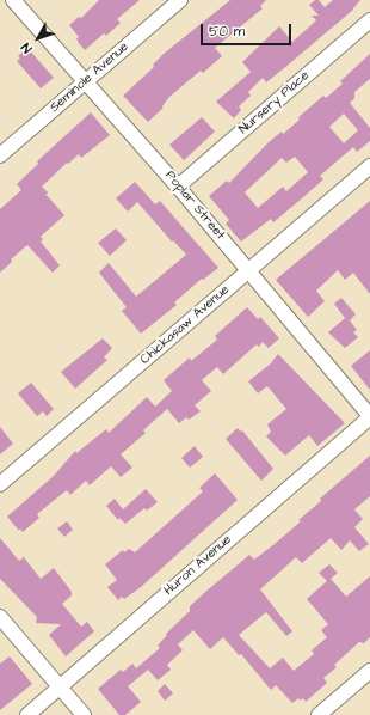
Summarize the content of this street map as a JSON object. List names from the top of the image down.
{
  "streets": {
    "street": [
      "Seminole Avenue",
      "Nursery Place",
      "Poplar Street",
      "Chickasaw Avenue",
      "Huron Avenue"
    ]
  },
  "crossings": [
    ["Seminole Avenue", "Poplar Street"],
    ["Nursery Place", "Poplar Street"],
    ["Poplar Street", "Chickasaw Avenue"],
    ["Poplar Street", "Huron Avenue"]
  ],
  "scale_bar": "50 m",
  "north": "bottom left"
}
